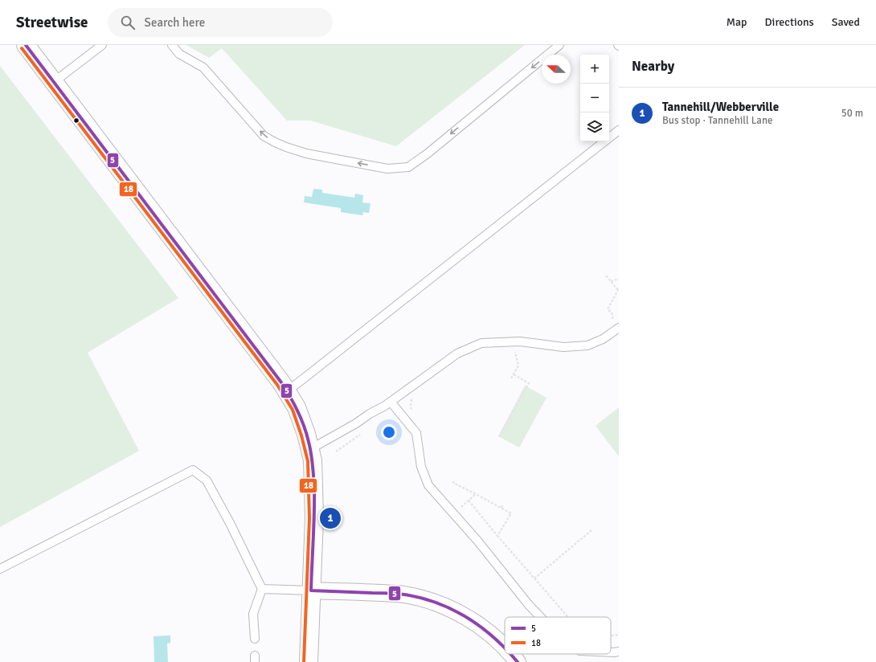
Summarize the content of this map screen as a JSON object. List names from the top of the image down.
{
  "lines": ["transit line 5", "transit line 18"],
  "legend": ["5", "18"],
  "north": "left",
  "page": {
    "header": "Streetwise",
    "search": "Search here",
    "nav": ["Map", "Directions", "Saved"],
    "heading": "Nearby",
    "map_buttons": ["+", "−"],
    "list": [
      {
        "mark": "1",
        "name": "Tannehill/Webberville",
        "note": "Bus stop · Tannehill Lane",
        "value": "50 m"
      }
    ],
    "pins": "1"
  }
}
